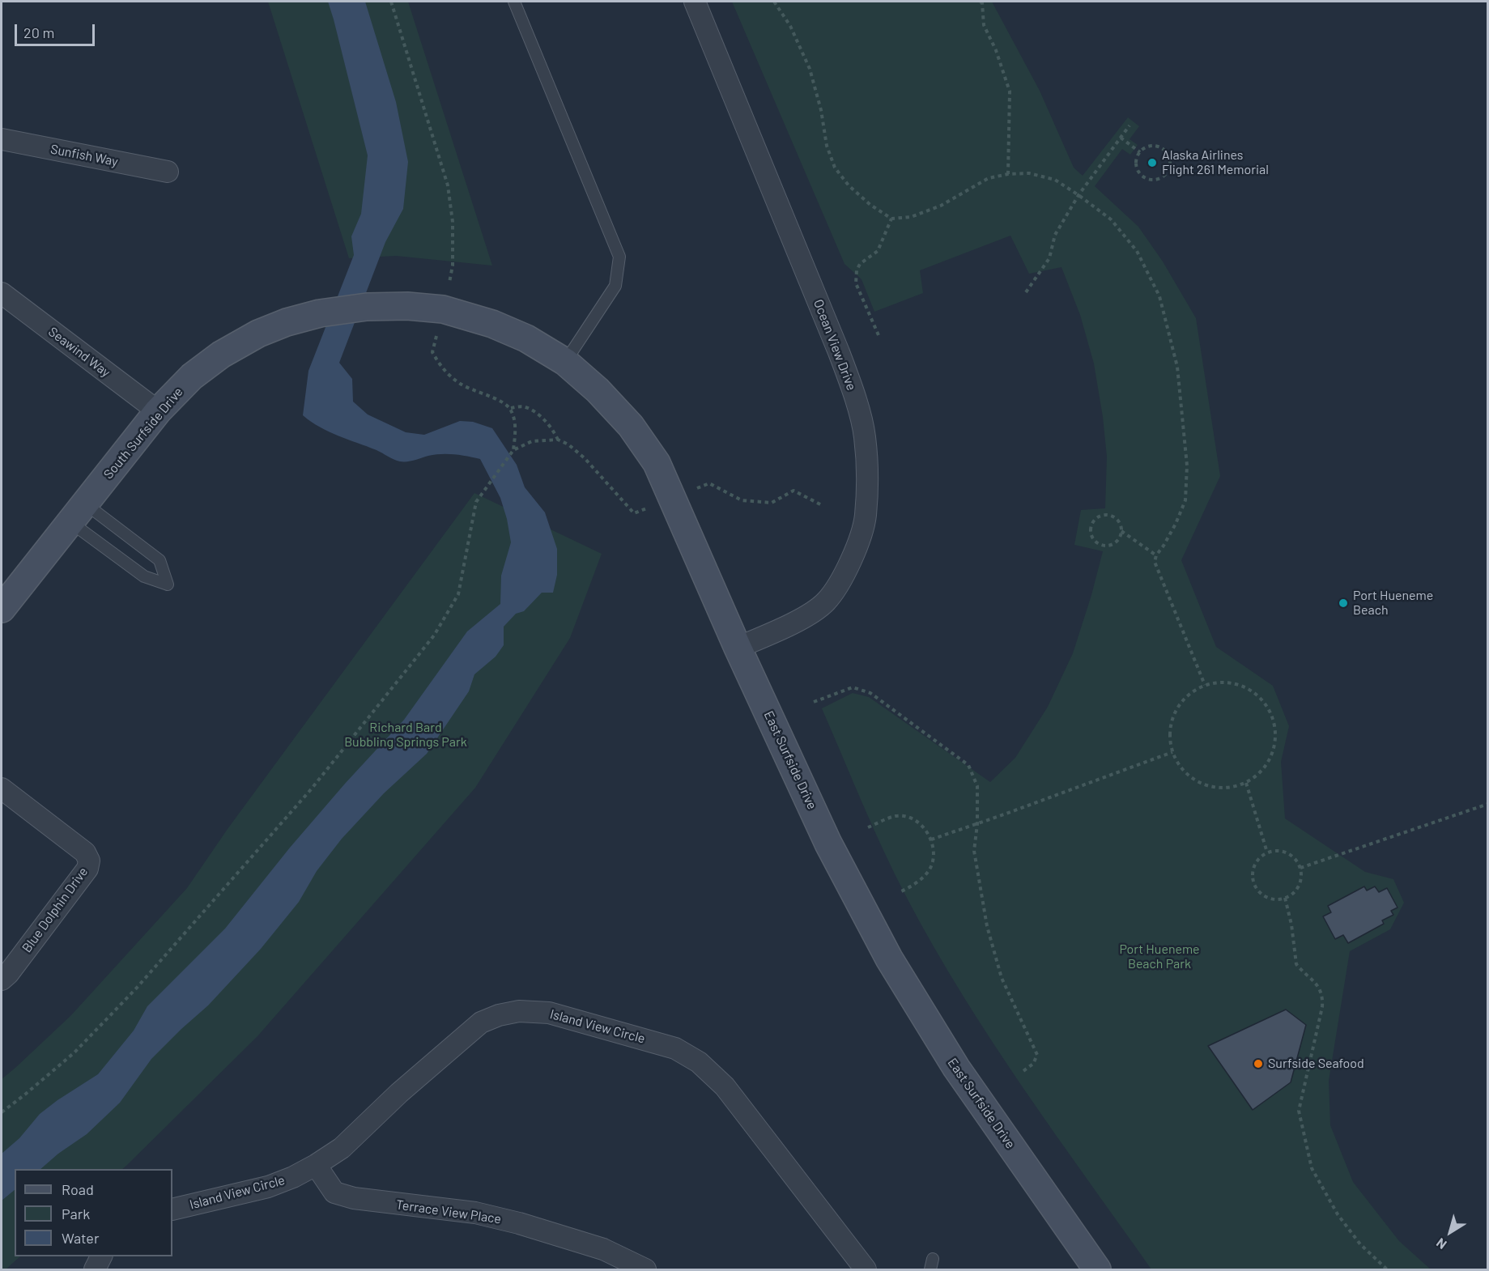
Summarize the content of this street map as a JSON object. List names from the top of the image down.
{
  "streets": {
    "street": [
      "Sunfish Way",
      "Ocean View Drive",
      "Seawind Way",
      "South Surfside Drive",
      "East Surfside Drive",
      "Blue Dolphin Drive",
      "Island View Circle",
      "Terrace View Place"
    ]
  },
  "crossings": [
    ["Ocean View Drive", "East Surfside Drive"],
    ["Seawind Way", "South Surfside Drive"],
    ["South Surfside Drive", "East Surfside Drive"],
    ["Island View Circle", "Terrace View Place"]
  ],
  "parks": ["Richard Bard Bubbling Springs Park", "Port Hueneme Beach Park"],
  "places": ["Alaska Airlines Flight 261 Memorial", "Port Hueneme Beach", "Surfside Seafood"],
  "legend": ["Road", "Park", "Water"],
  "scale_bar": "20 m",
  "north": "bottom left"
}
